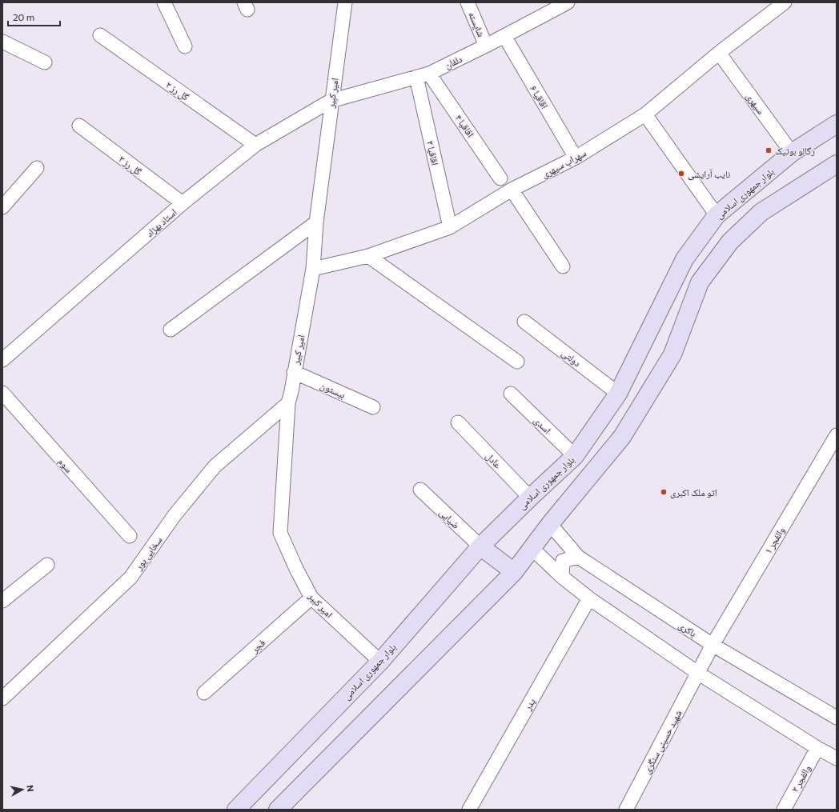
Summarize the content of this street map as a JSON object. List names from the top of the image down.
{
  "streets": {
    "main road": ["بلوار جمهوری اسلامی"],
    "street": [
      "شایسته",
      "دلفان",
      "گل رز ۲",
      "امیر کبیر",
      "اقاقیا ۶",
      "سپهری",
      "اقاقیا ۴",
      "اقاقیا ۲",
      "سهراب سپهری",
      "گل رز ۳",
      "استاد بهزاد",
      "دولتی",
      "بیستون",
      "اسدی",
      "عادل",
      "سوم",
      "ضیایی",
      "والفجر ۱",
      "سخایی پور",
      "باکری",
      "فجر",
      "پدر",
      "شهید حسینی سنگری",
      "والفجر ۲"
    ]
  },
  "crossings": [
    ["شایسته", "دلفان"],
    ["دلفان", "امیر کبیر"],
    ["دلفان", "اقاقیا ۶"],
    ["دلفان", "اقاقیا ۴"],
    ["دلفان", "اقاقیا ۲"],
    ["دلفان", "استاد بهزاد"],
    ["گل رز ۲", "استاد بهزاد"],
    ["امیر کبیر", "سهراب سپهری"],
    ["امیر کبیر", "بلوار جمهوری اسلامی"],
    ["امیر کبیر", "استاد بهزاد"],
    ["امیر کبیر", "بیستون"],
    ["امیر کبیر", "سخایی پور"],
    ["امیر کبیر", "فجر"],
    ["اقاقیا ۶", "سهراب سپهری"],
    ["سپهری", "سهراب سپهری"],
    ["سپهری", "بلوار جمهوری اسلامی"],
    ["اقاقیا ۴", "اقاقیا ۲"],
    ["اقاقیا ۲", "سهراب سپهری"],
    ["گل رز ۳", "استاد بهزاد"],
    ["بلوار جمهوری اسلامی", "دولتی"],
    ["بلوار جمهوری اسلامی", "اسدی"],
    ["بلوار جمهوری اسلامی", "عادل"],
    ["بلوار جمهوری اسلامی", "ضیایی"],
    ["والفجر ۱", "باکری"],
    ["والفجر ۱", "شهید حسینی سنگری"]
  ],
  "places": ["رگالو بوتیک", "نایب آرایشی", "اتو ملک اکبری"],
  "scale_bar": "20 m",
  "north": "right"
}
